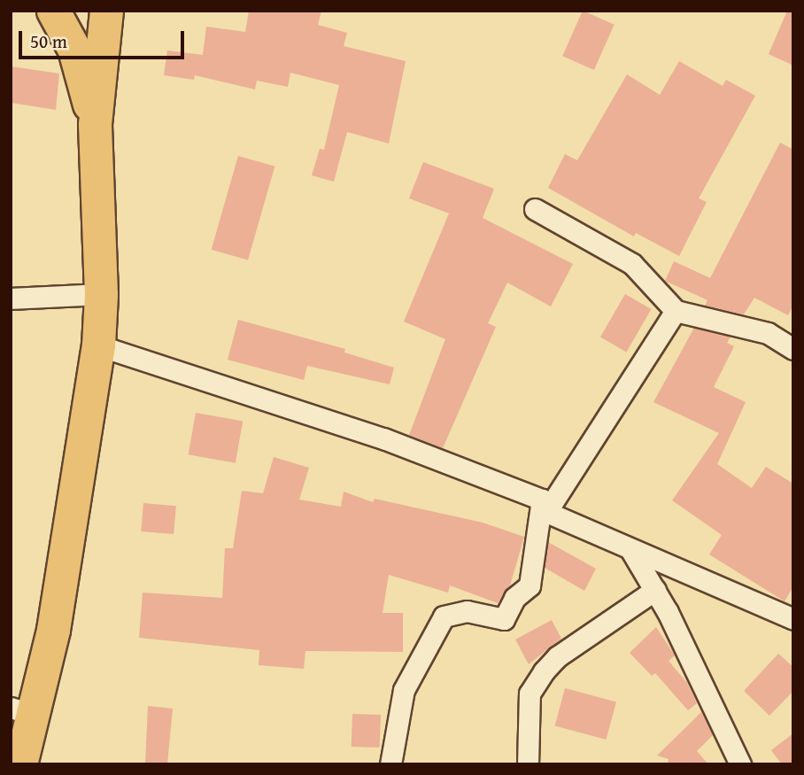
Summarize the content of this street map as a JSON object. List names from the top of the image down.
{
  "scale_bar": "50 m"
}
